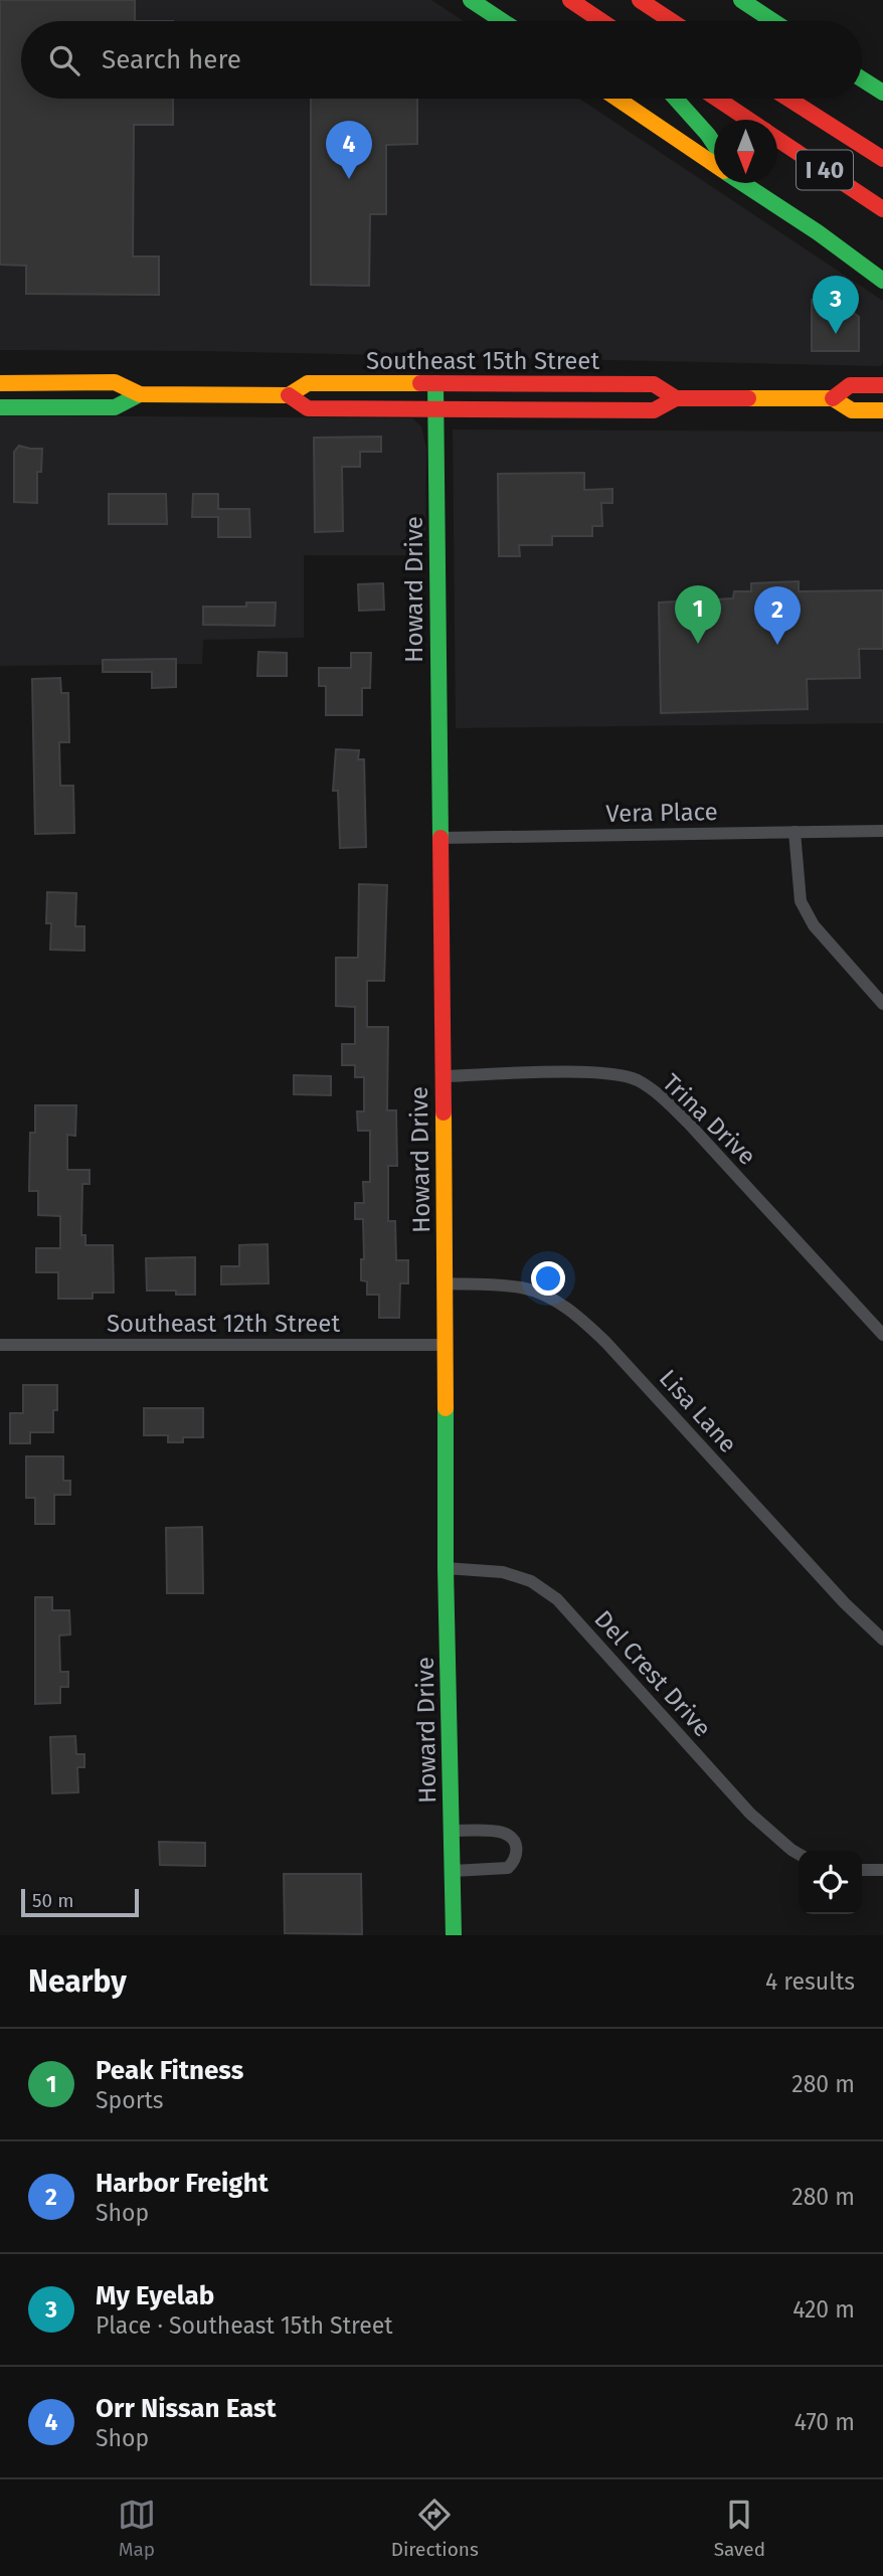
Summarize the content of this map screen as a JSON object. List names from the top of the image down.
{
  "streets": {
    "main road": ["I 40", "Southeast 15th Street", "Howard Drive"],
    "street": [
      "Vera Place",
      "Trina Drive",
      "Southeast 12th Street",
      "Lisa Lane",
      "Del Crest Drive"
    ]
  },
  "crossings": [
    ["Southeast 15th Street", "Howard Drive"],
    ["Howard Drive", "Vera Place"],
    ["Howard Drive", "Trina Drive"],
    ["Howard Drive", "Southeast 12th Street"],
    ["Howard Drive", "Lisa Lane"],
    ["Howard Drive", "Del Crest Drive"]
  ],
  "scale_bar": "50 m",
  "north": "bottom",
  "page": {
    "search": "Search here",
    "pins": [
      "4",
      "3",
      "1",
      "2"
    ],
    "scale": "50 m",
    "heading": ["Nearby", "4 results"],
    "list": [
      {
        "mark": "1",
        "name": "Peak Fitness",
        "note": "Sports",
        "value": "280 m"
      },
      {
        "mark": "2",
        "name": "Harbor Freight",
        "note": "Shop",
        "value": "280 m"
      },
      {
        "mark": "3",
        "name": "My Eyelab",
        "note": "Place · Southeast 15th Street",
        "value": "420 m"
      },
      {
        "mark": "4",
        "name": "Orr Nissan East",
        "note": "Shop",
        "value": "470 m"
      }
    ],
    "nav": ["Map", "Directions", "Saved"]
  }
}
